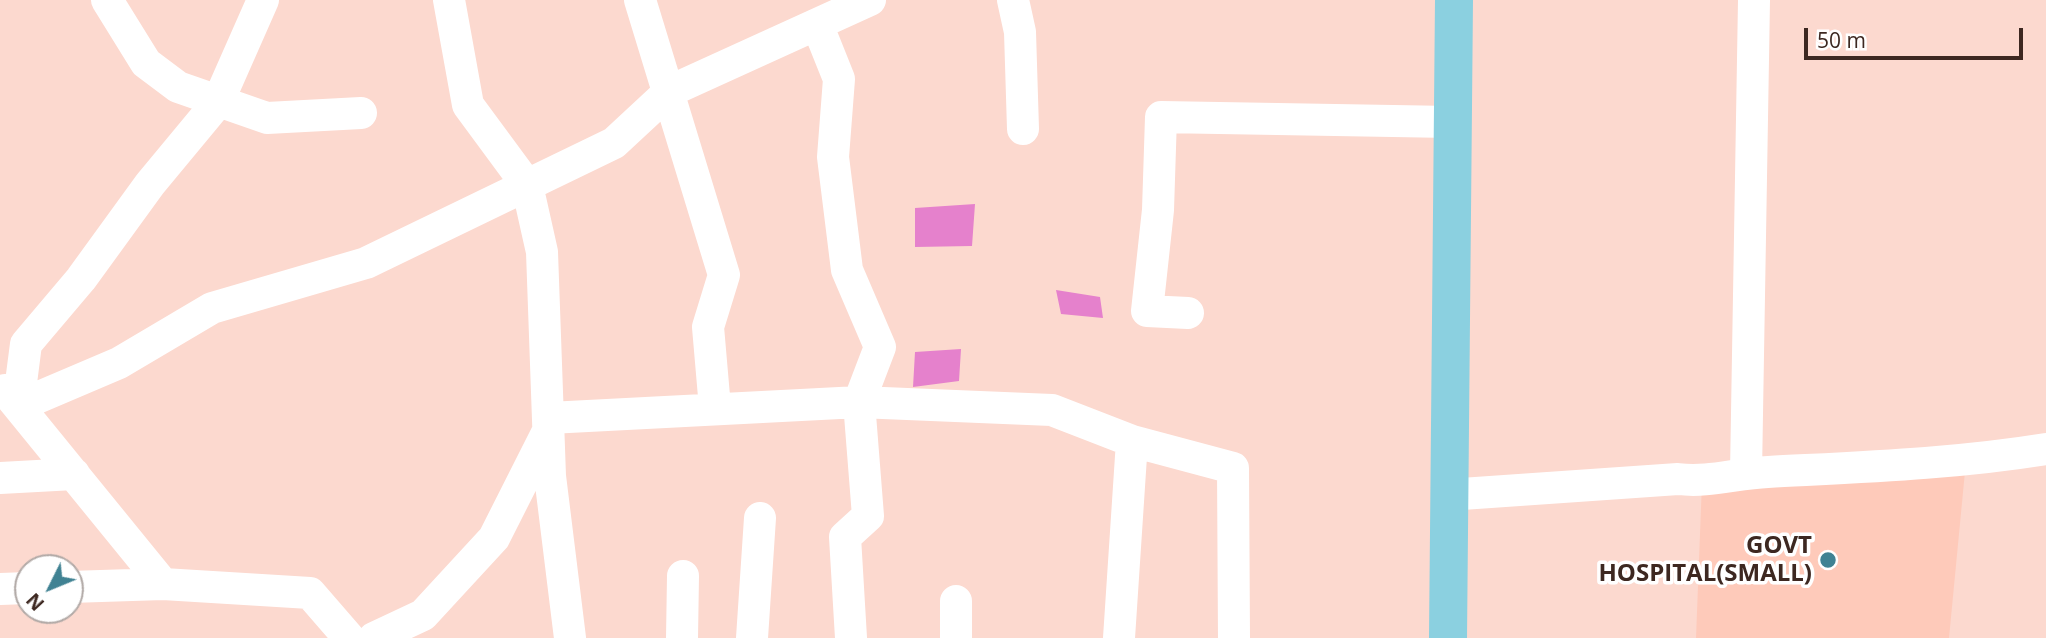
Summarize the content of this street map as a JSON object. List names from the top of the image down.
{
  "places": ["GOVT HOSPITAL(SMALL)"],
  "scale_bar": "50 m",
  "north": "bottom left"
}
